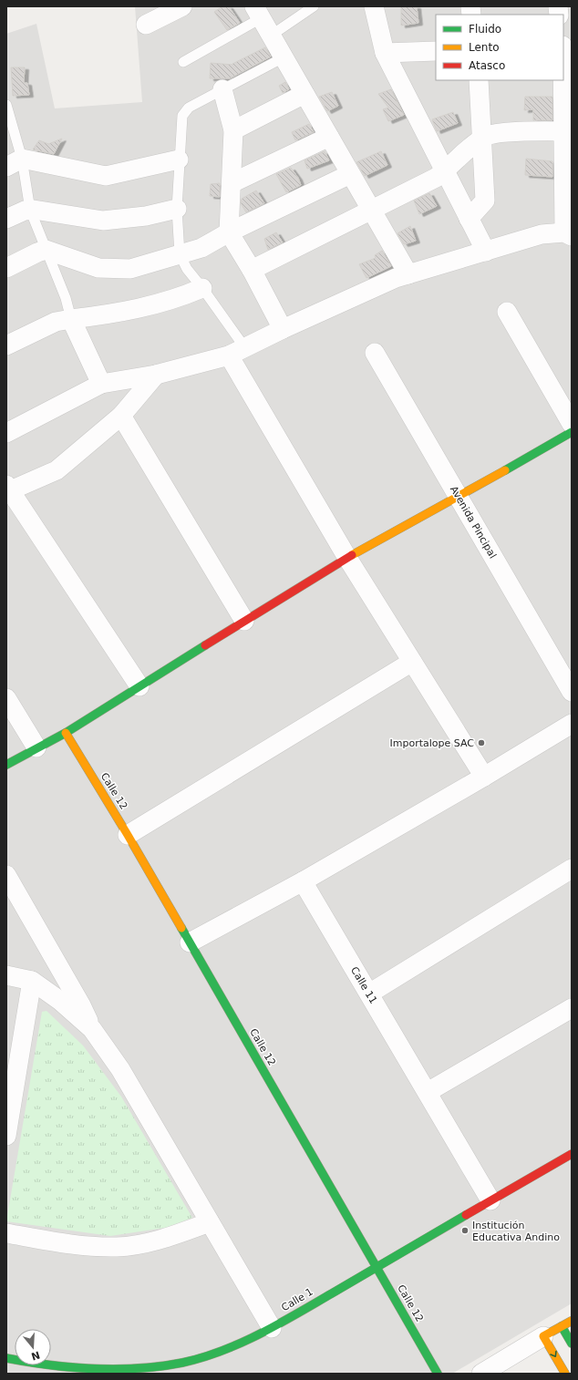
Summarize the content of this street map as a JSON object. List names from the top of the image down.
{
  "streets": {
    "street": [
      "Avenida Pincipal",
      "Calle 12",
      "Calle 11",
      "Calle 1"
    ]
  },
  "crossings": [
    ["Calle 12", "Calle 1"],
    ["Calle 11", "Calle 1"]
  ],
  "places": ["Importalope SAC", "Institución Educativa Andino"],
  "legend": ["Fluido", "Lento", "Atasco"],
  "north": "bottom"
}
